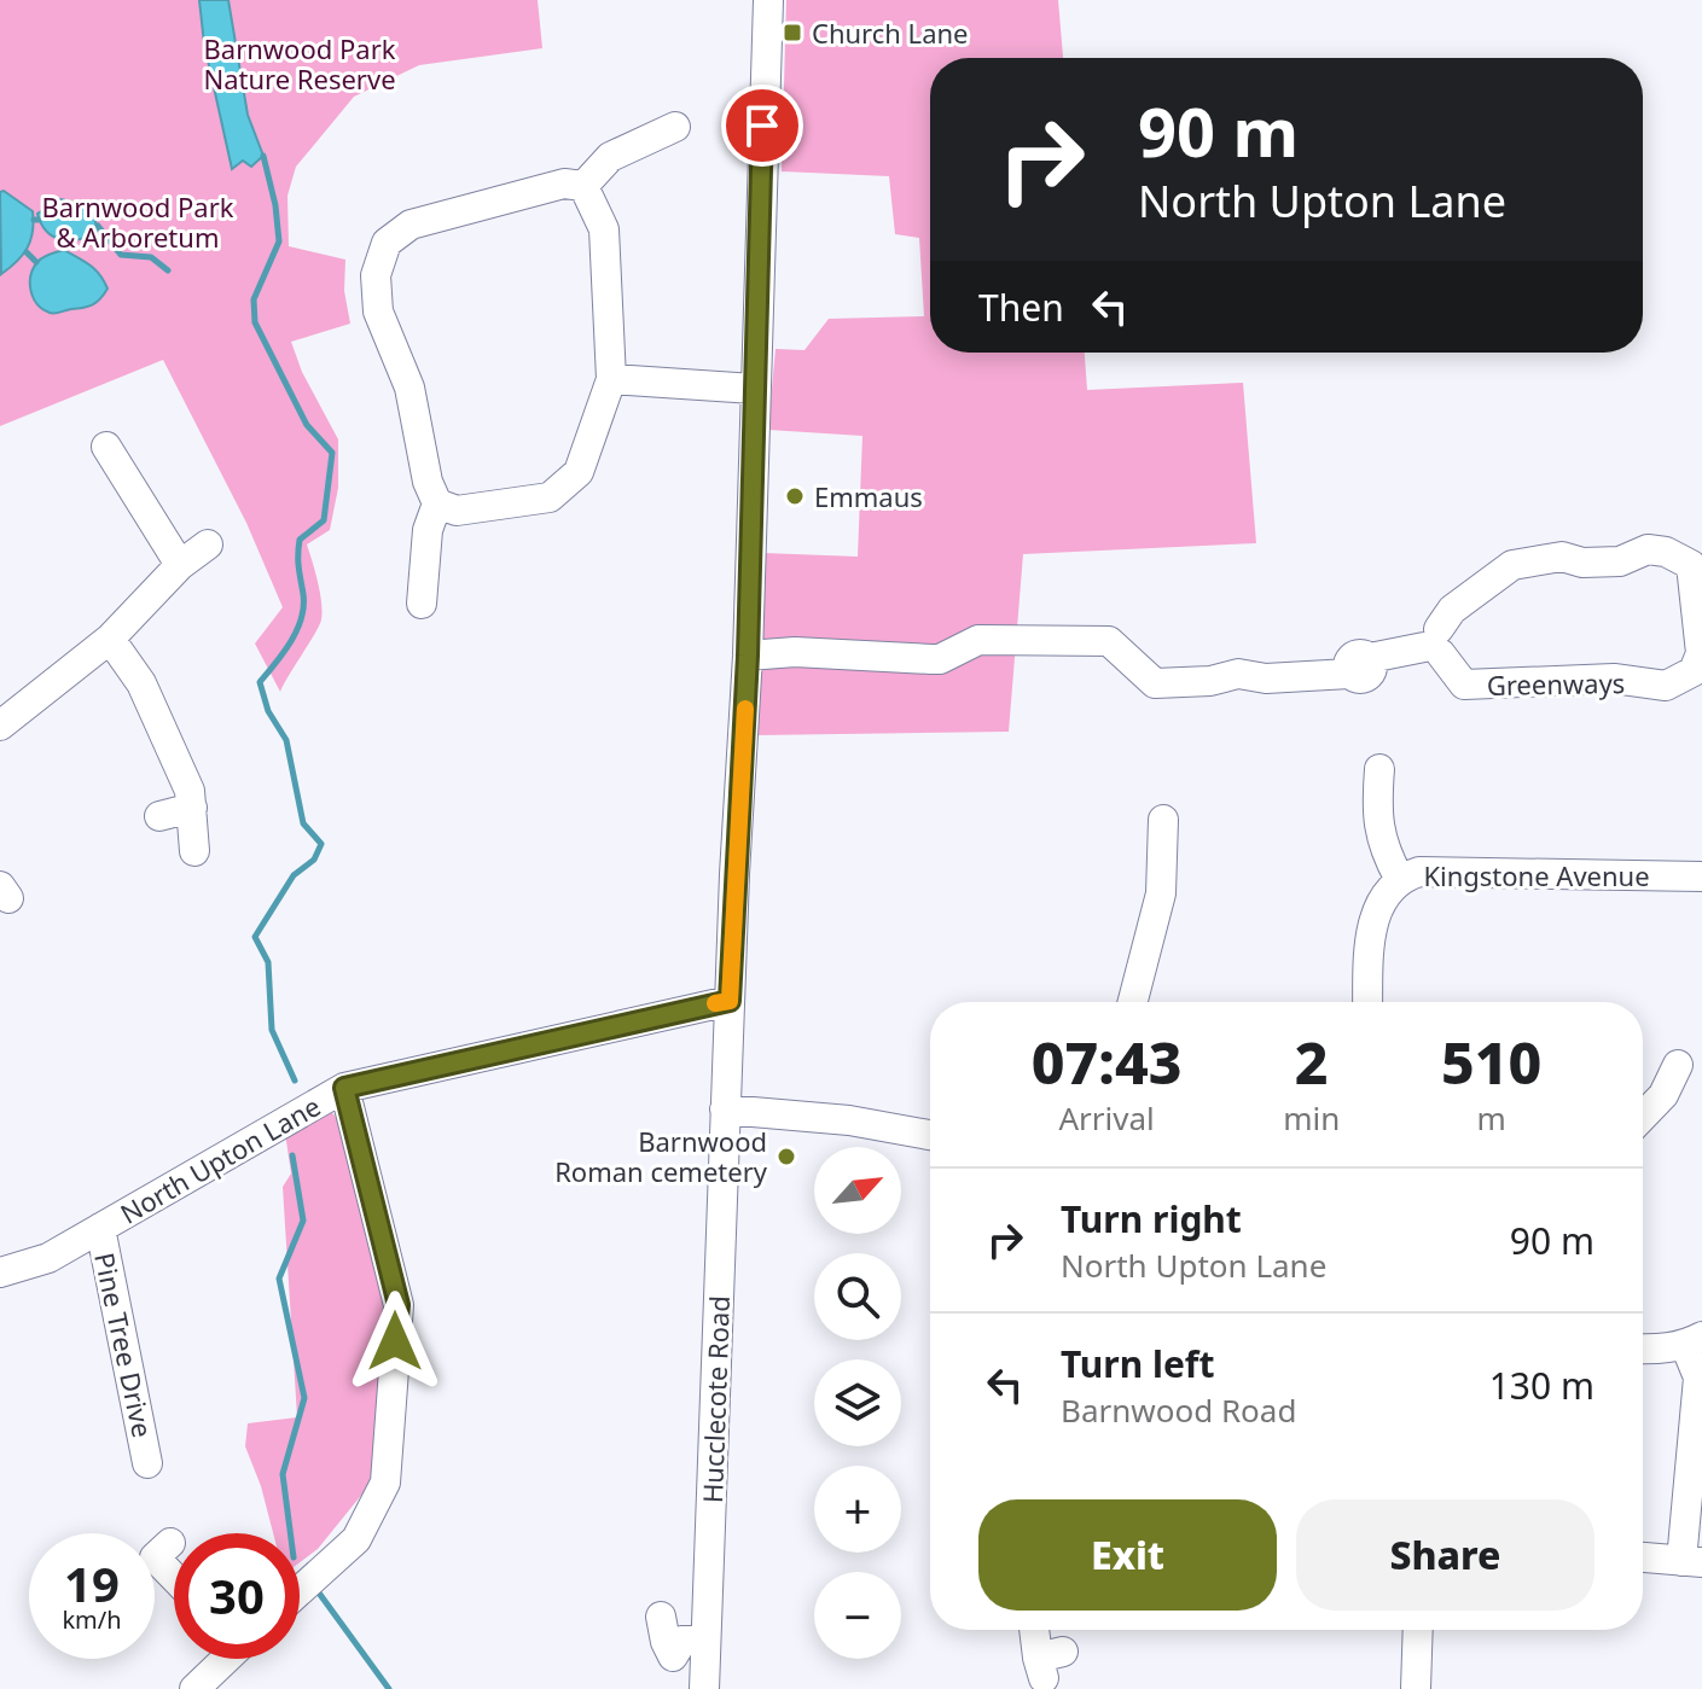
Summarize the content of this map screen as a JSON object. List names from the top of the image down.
{
  "streets": {
    "street": [
      "Greenways",
      "Kingstone Avenue",
      "North Upton Lane",
      "Pine Tree Drive",
      "Hucclecote Road"
    ]
  },
  "crossings": [
    ["North Upton Lane", "Pine Tree Drive"],
    ["North Upton Lane", "Hucclecote Road"]
  ],
  "parks": ["Barnwood Park Nature Reserve", "Barnwood Park & Arboretum"],
  "places": {
    "transit": ["Church Lane"],
    "other": ["Emmaus", "Barnwood Roman cemetery"]
  },
  "north": "top right",
  "page": {
    "turn": ["90 m", "North Upton Lane"],
    "then": "Then",
    "eta": [
      "07:43",
      "Arrival",
      "2",
      "min",
      "510",
      "m"
    ],
    "map_buttons": ["+", "−"],
    "list": [
      {
        "name": "Turn right",
        "note": "North Upton Lane",
        "value": "90 m"
      },
      {
        "name": "Turn left",
        "note": "Barnwood Road",
        "value": "130 m"
      }
    ],
    "buttons": ["Exit", "Share"],
    "speed": "19 km/h",
    "limit": "30"
  }
}
